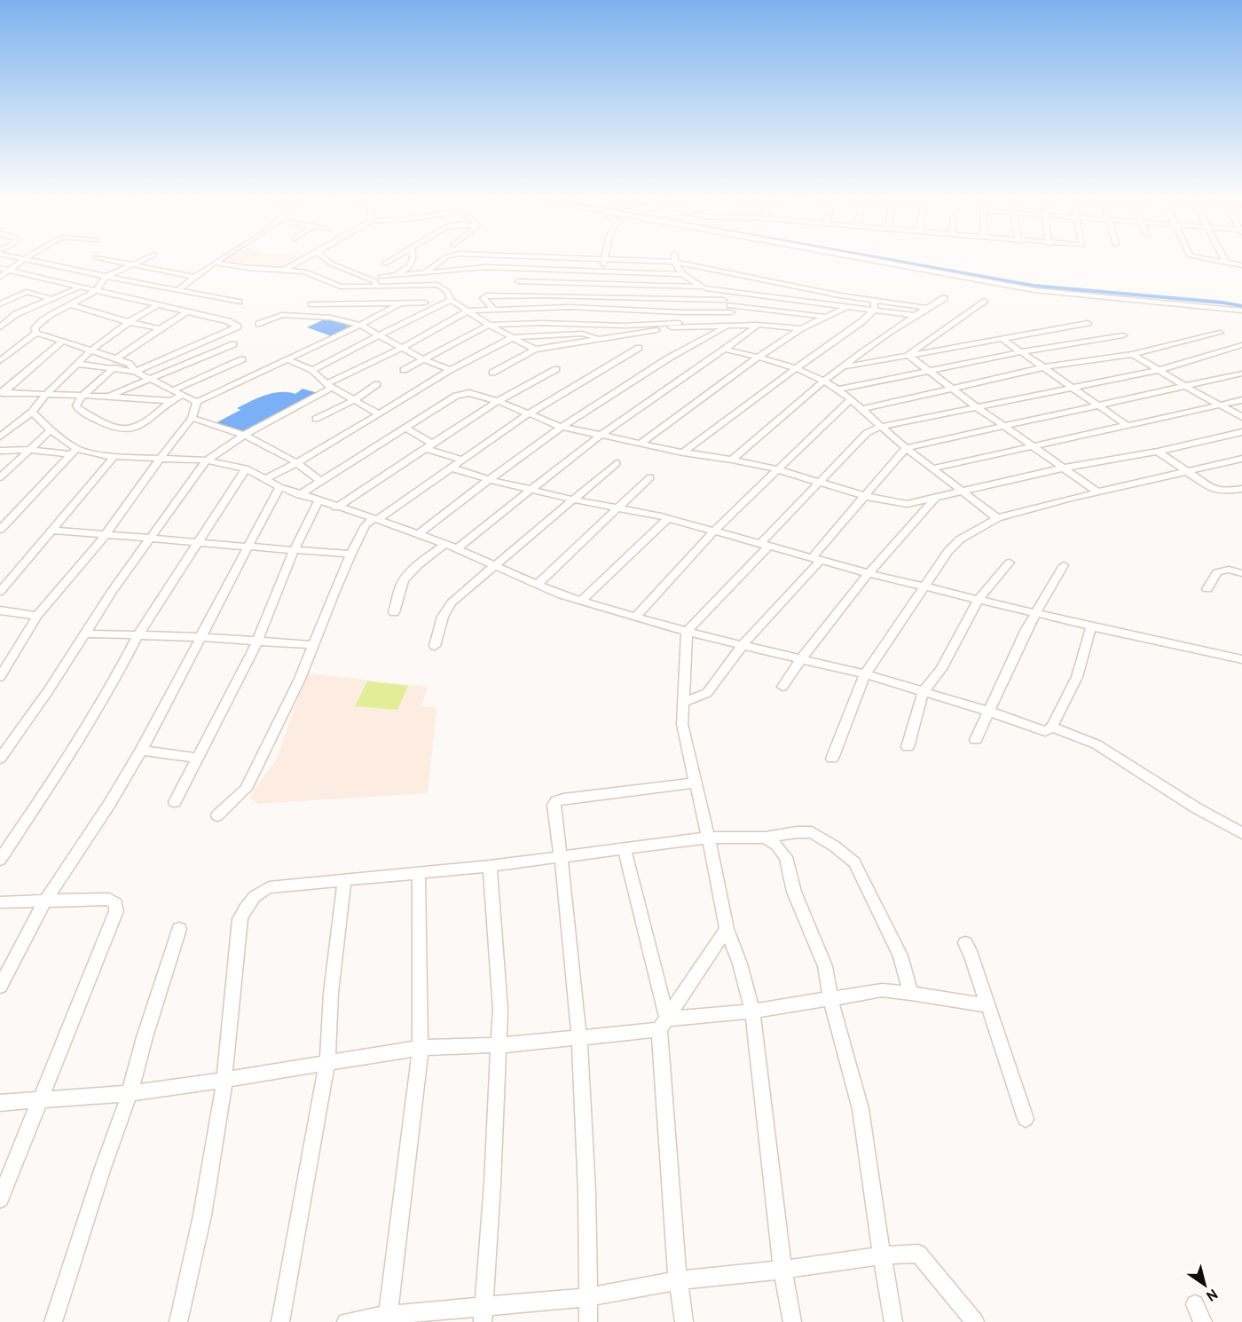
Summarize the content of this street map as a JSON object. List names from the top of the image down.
{
  "north": "bottom right"
}
